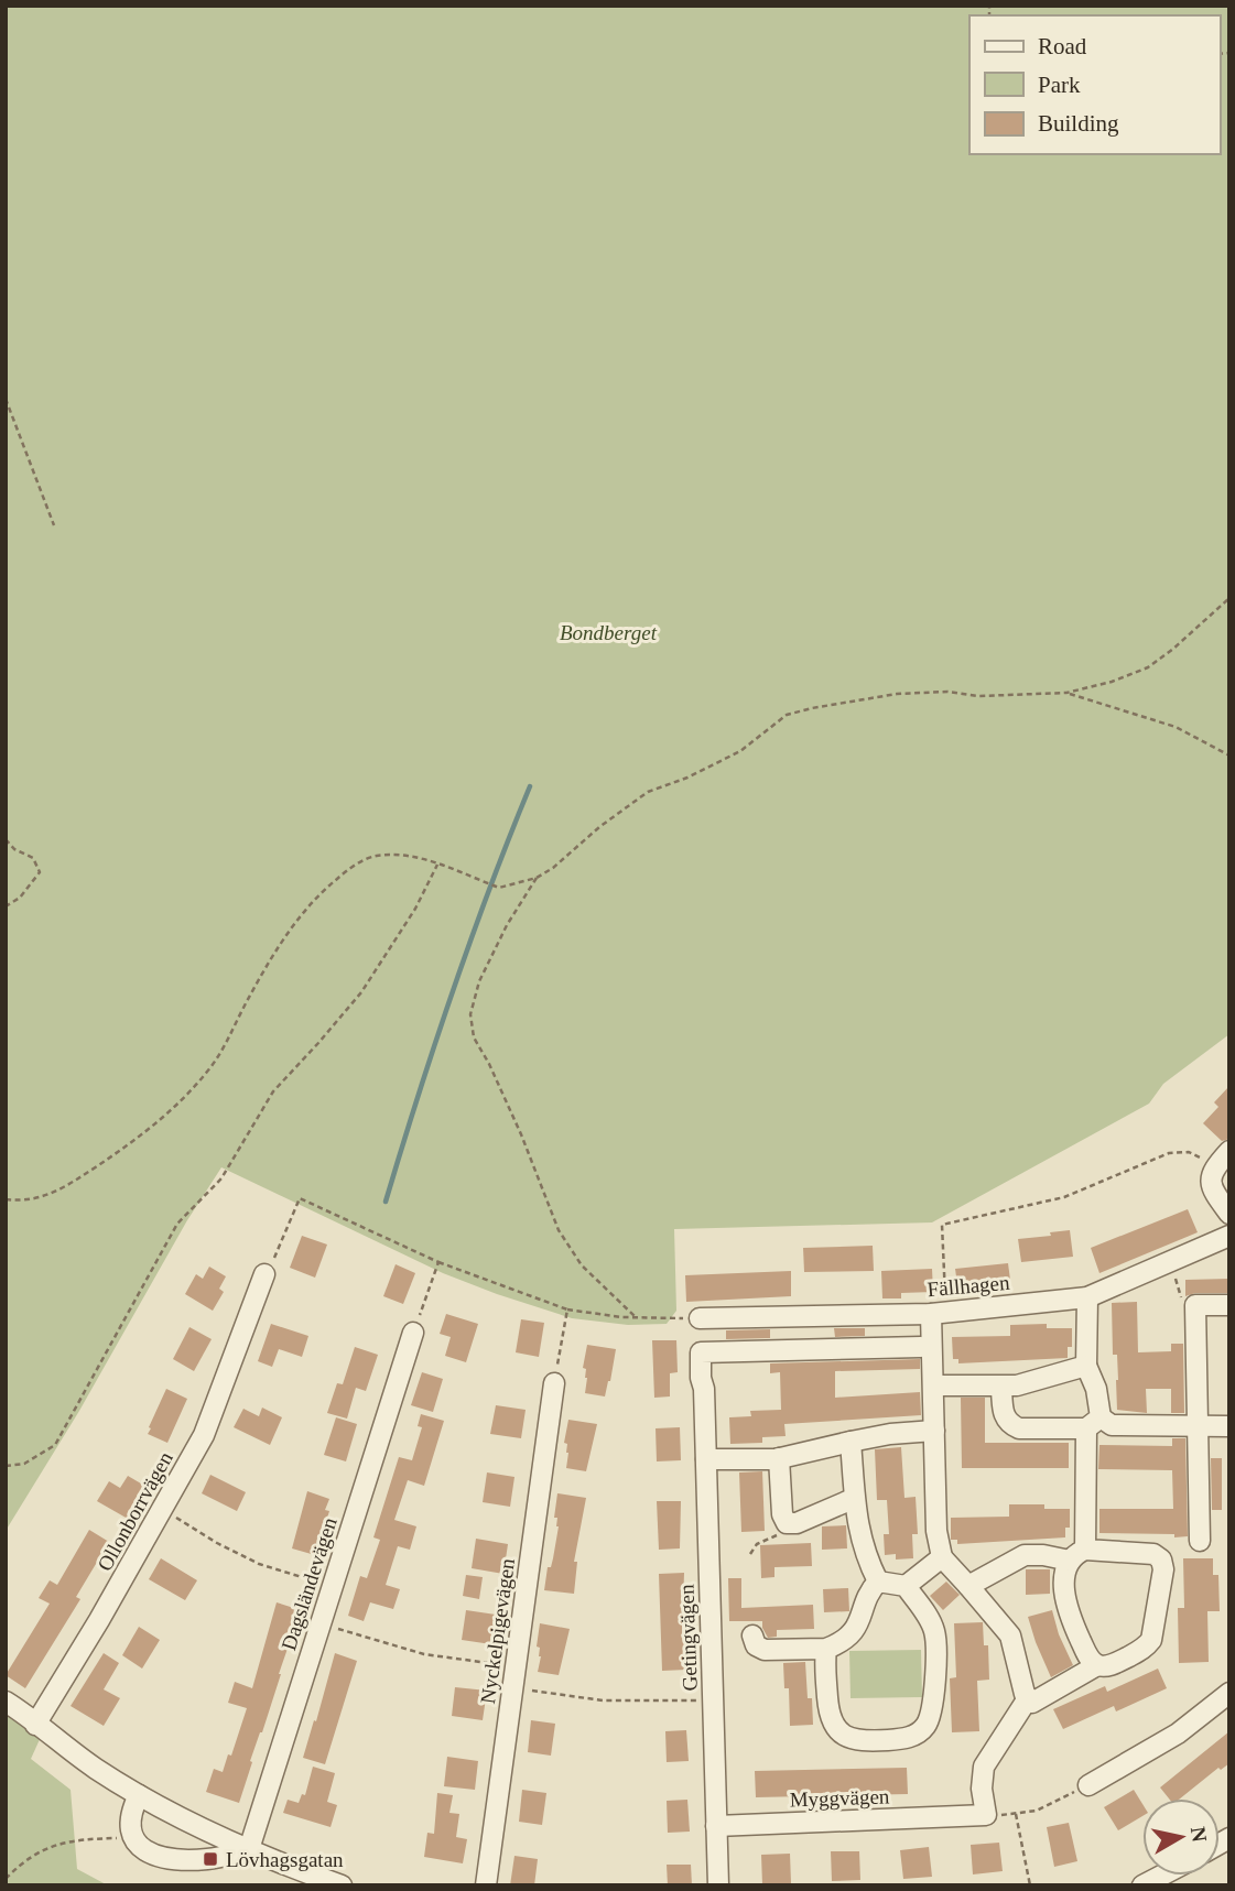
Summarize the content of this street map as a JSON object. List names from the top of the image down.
{
  "streets": {
    "street": [
      "Fällhagen",
      "Ollonborrvägen",
      "Dagsländevägen",
      "Nyckelpigevägen",
      "Getingvägen",
      "Myggvägen"
    ]
  },
  "crossings": [
    ["Getingvägen", "Myggvägen"]
  ],
  "parks": ["Bondberget"],
  "places": {
    "transit": ["Lövhagsgatan"]
  },
  "legend": ["Road", "Park", "Building"],
  "north": "right"
}
